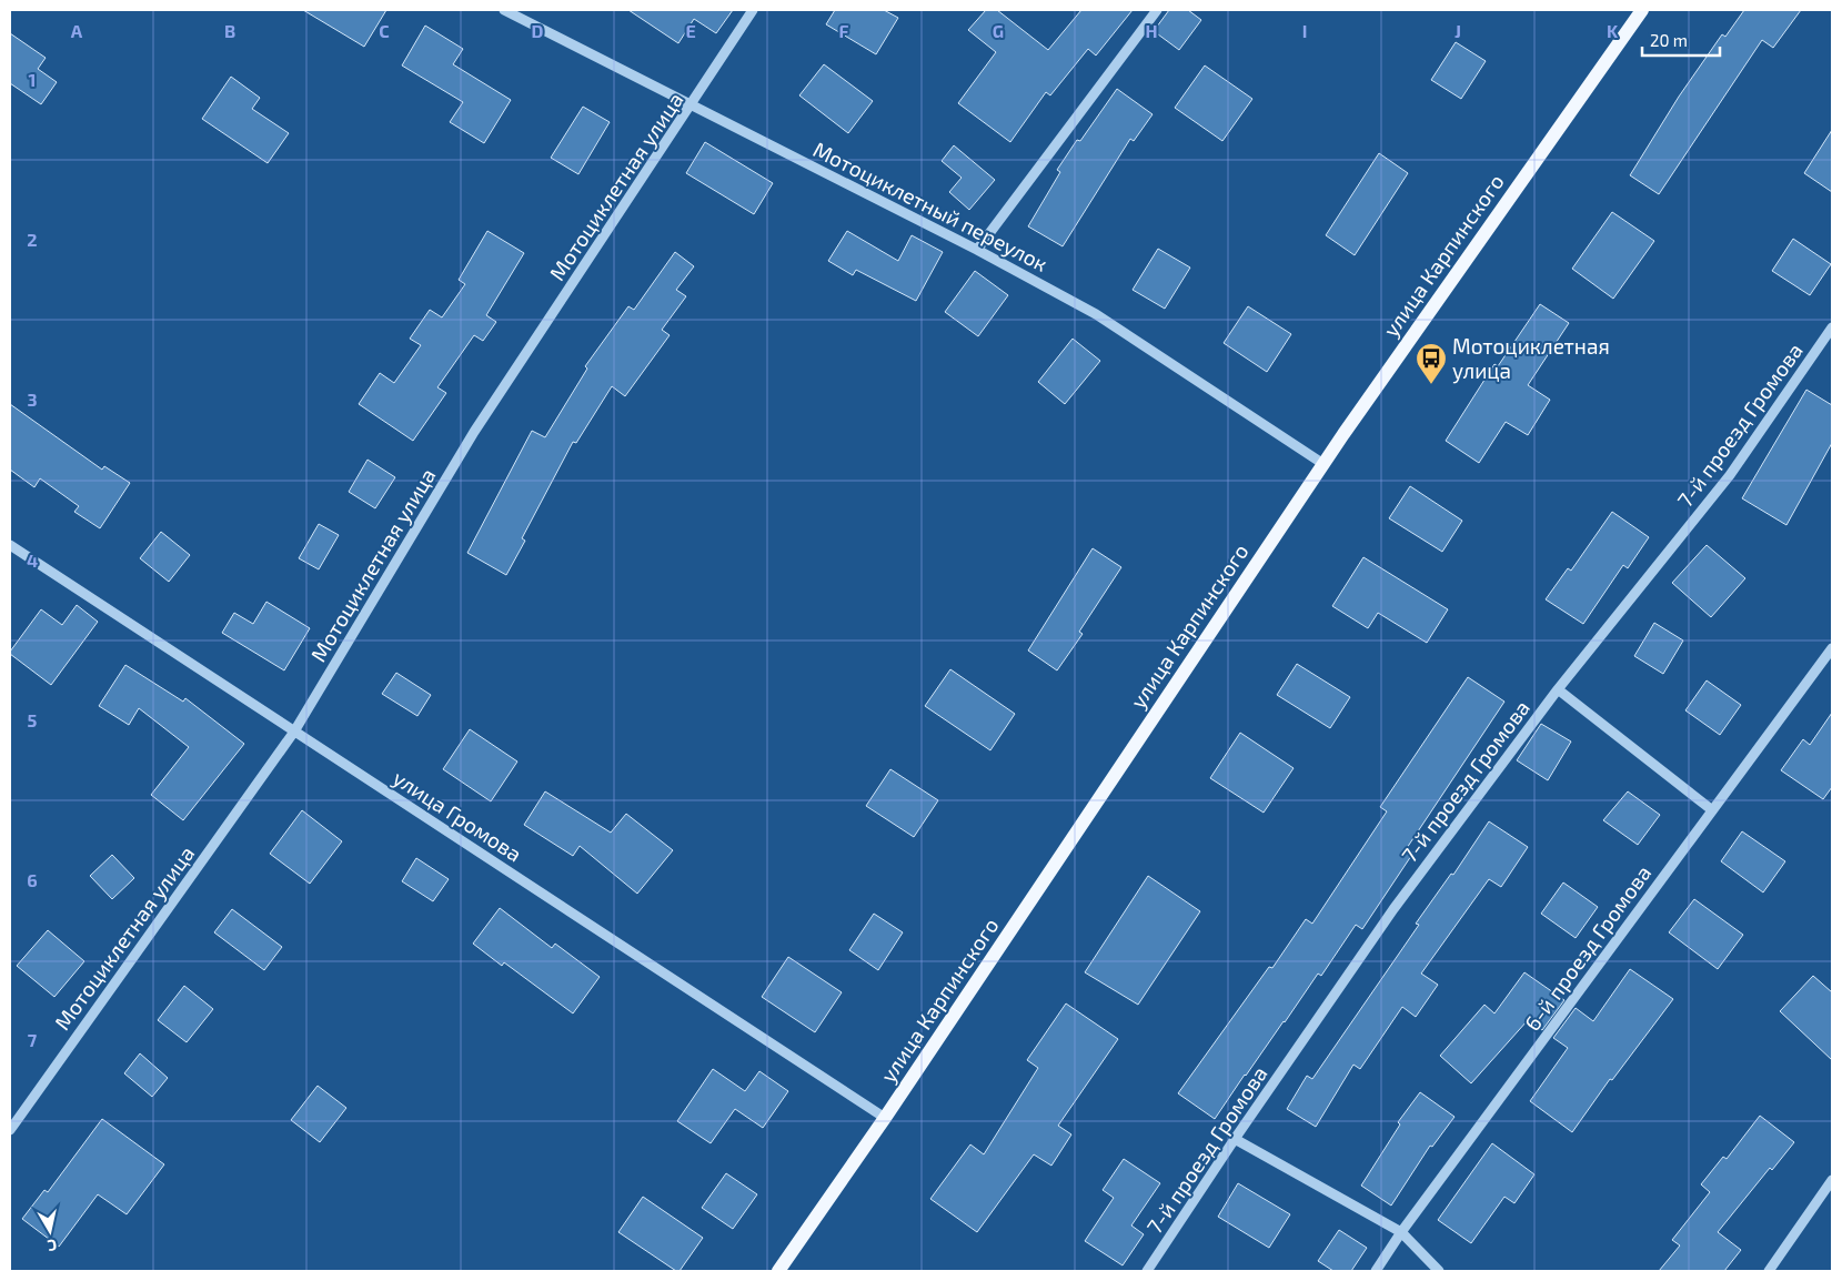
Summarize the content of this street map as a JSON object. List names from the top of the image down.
{
  "streets": {
    "main road": ["улица Карпинского"],
    "street": [
      "Мотоциклетная улица",
      "Мотоциклетный переулок",
      "7-й проезд Громова",
      "улица Громова",
      "6-й проезд Громова"
    ]
  },
  "crossings": [
    ["Мотоциклетная улица", "Мотоциклетный переулок"],
    ["Мотоциклетная улица", "улица Громова"],
    ["Мотоциклетный переулок", "улица Карпинского"],
    ["улица Карпинского", "улица Громова"]
  ],
  "places": {
    "bus stop": ["Мотоциклетная улица"]
  },
  "scale_bar": "20 m",
  "north": "bottom",
  "grid": {
    "columns": [
      "A",
      "B",
      "C",
      "D",
      "E",
      "F",
      "G",
      "H",
      "I",
      "J",
      "K"
    ],
    "rows": [
      "1",
      "2",
      "3",
      "4",
      "5",
      "6",
      "7"
    ]
  }
}
